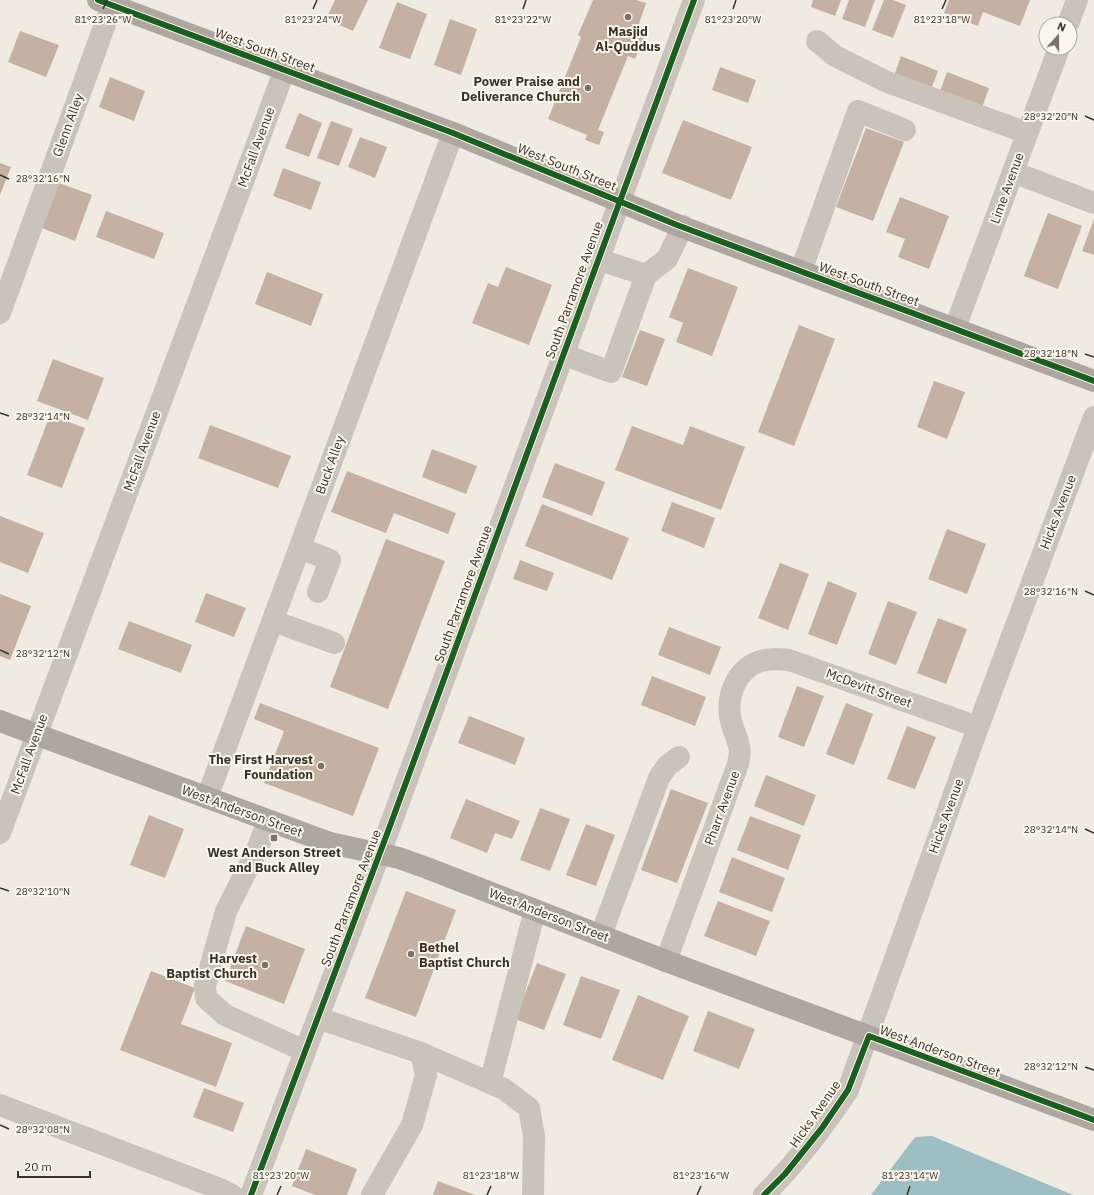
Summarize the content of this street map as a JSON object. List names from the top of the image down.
{
  "streets": {
    "main road": ["West South Street", "West Anderson Street"],
    "street": [
      "Glenn Alley",
      "McFall Avenue",
      "Lime Avenue",
      "South Parramore Avenue",
      "Buck Alley",
      "Hicks Avenue",
      "McDevitt Street",
      "Pharr Avenue"
    ]
  },
  "crossings": [
    ["West South Street", "Glenn Alley"],
    ["West South Street", "McFall Avenue"],
    ["West South Street", "Lime Avenue"],
    ["West South Street", "South Parramore Avenue"],
    ["West South Street", "Buck Alley"],
    ["McFall Avenue", "West Anderson Street"],
    ["South Parramore Avenue", "West Anderson Street"],
    ["Buck Alley", "West Anderson Street"],
    ["Hicks Avenue", "McDevitt Street"],
    ["Hicks Avenue", "West Anderson Street"],
    ["McDevitt Street", "Pharr Avenue"],
    ["Pharr Avenue", "West Anderson Street"]
  ],
  "places": {
    "other": [
      "Masjid Al-Quddus",
      "Power Praise and Deliverance Church",
      "The First Harvest Foundation",
      "Bethel Baptist Church",
      "Harvest Baptist Church"
    ],
    "transit": ["West Anderson Street and Buck Alley"]
  },
  "scale_bar": "20 m",
  "north": "top",
  "coordinates": [
    "81°23'26\"W",
    "81°23'24\"W",
    "81°23'22\"W",
    "81°23'20\"W",
    "81°23'18\"W",
    "28°32'20\"N",
    "28°32'16\"N",
    "28°32'18\"N",
    "28°32'14\"N",
    "28°32'12\"N",
    "28°32'10\"N",
    "28°32'08\"N",
    "81°23'16\"W",
    "81°23'14\"W"
  ]
}
